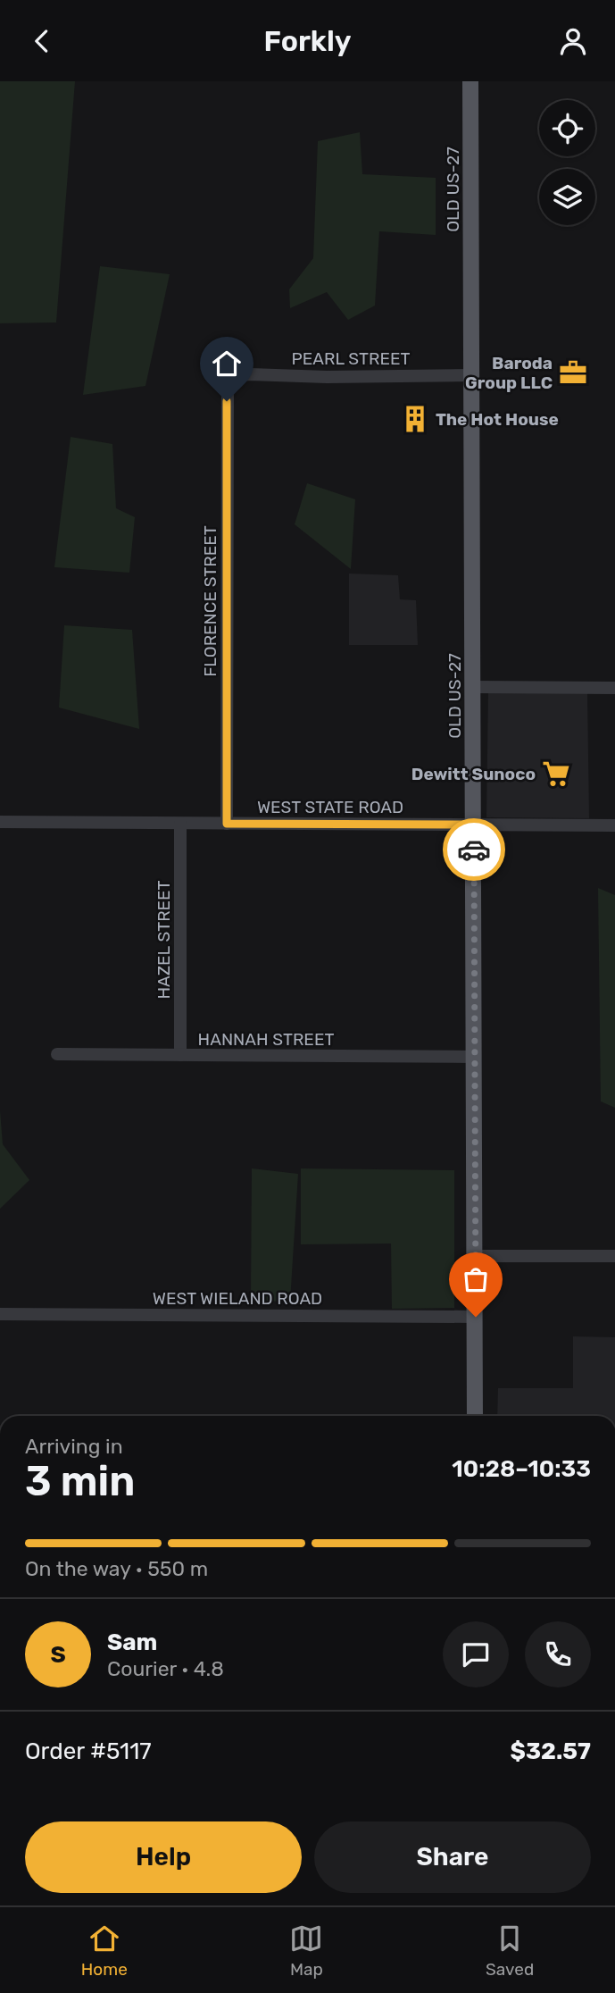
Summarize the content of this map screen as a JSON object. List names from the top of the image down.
{
  "streets": {
    "main road": ["OLD US-27"],
    "street": [
      "PEARL STREET",
      "FLORENCE STREET",
      "WEST STATE ROAD",
      "HAZEL STREET",
      "HANNAH STREET",
      "WEST WIELAND ROAD"
    ]
  },
  "crossings": [
    ["OLD US-27", "PEARL STREET"],
    ["OLD US-27", "WEST STATE ROAD"],
    ["OLD US-27", "HANNAH STREET"],
    ["OLD US-27", "WEST WIELAND ROAD"],
    ["PEARL STREET", "FLORENCE STREET"],
    ["FLORENCE STREET", "WEST STATE ROAD"],
    ["WEST STATE ROAD", "HAZEL STREET"],
    ["HAZEL STREET", "HANNAH STREET"]
  ],
  "places": {
    "office": ["Baroda Group LLC"],
    "building": ["The Hot House"],
    "supermarket": ["Dewitt Sunoco"]
  },
  "page": {
    "header": "Forkly",
    "heading": ["3 min", "Arriving in", "10:28–10:33"],
    "panel": [
      "Sam",
      "Courier · 4.8",
      "Order #5117",
      "$32.57"
    ],
    "bar": "On the way · 550 m",
    "round": "S",
    "buttons": ["Help", "Share"],
    "tabs": ["Home", "Map", "Saved"]
  }
}
